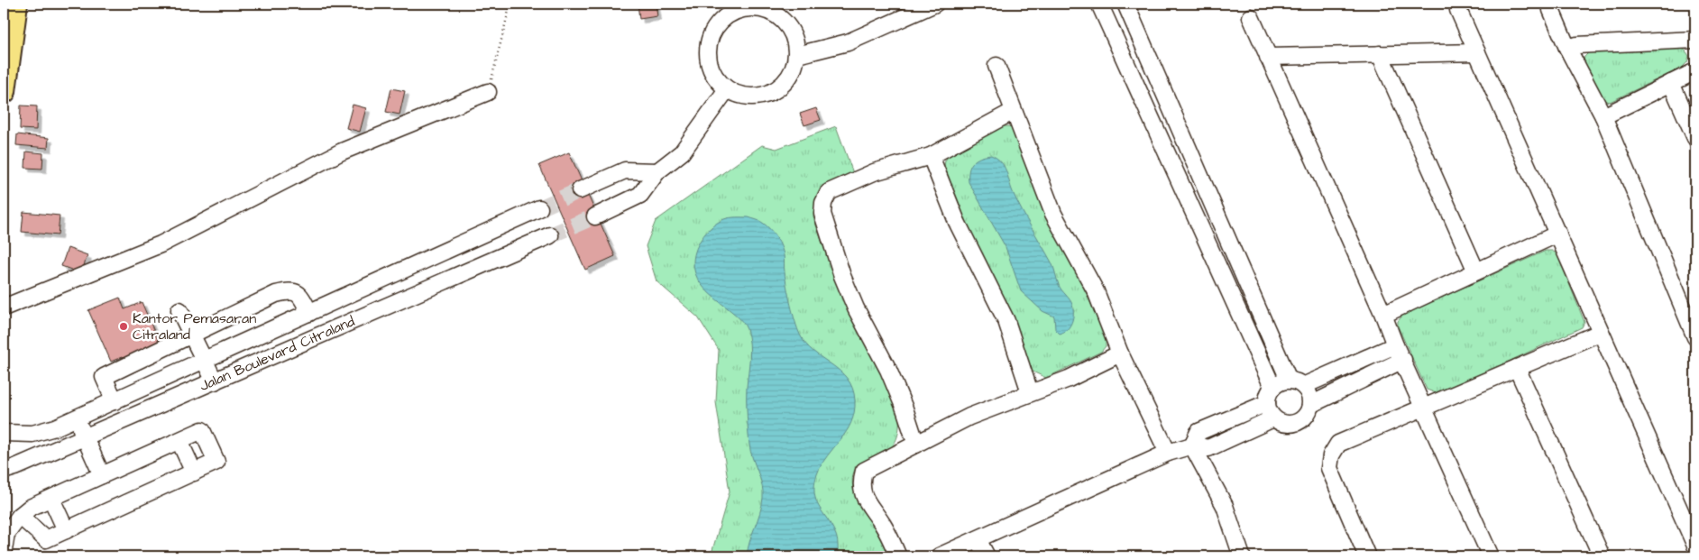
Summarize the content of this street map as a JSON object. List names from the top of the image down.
{
  "streets": {
    "street": ["Jalan Boulevard Citraland"]
  },
  "places": ["Kantor Pemasaran Citraland"]
}
